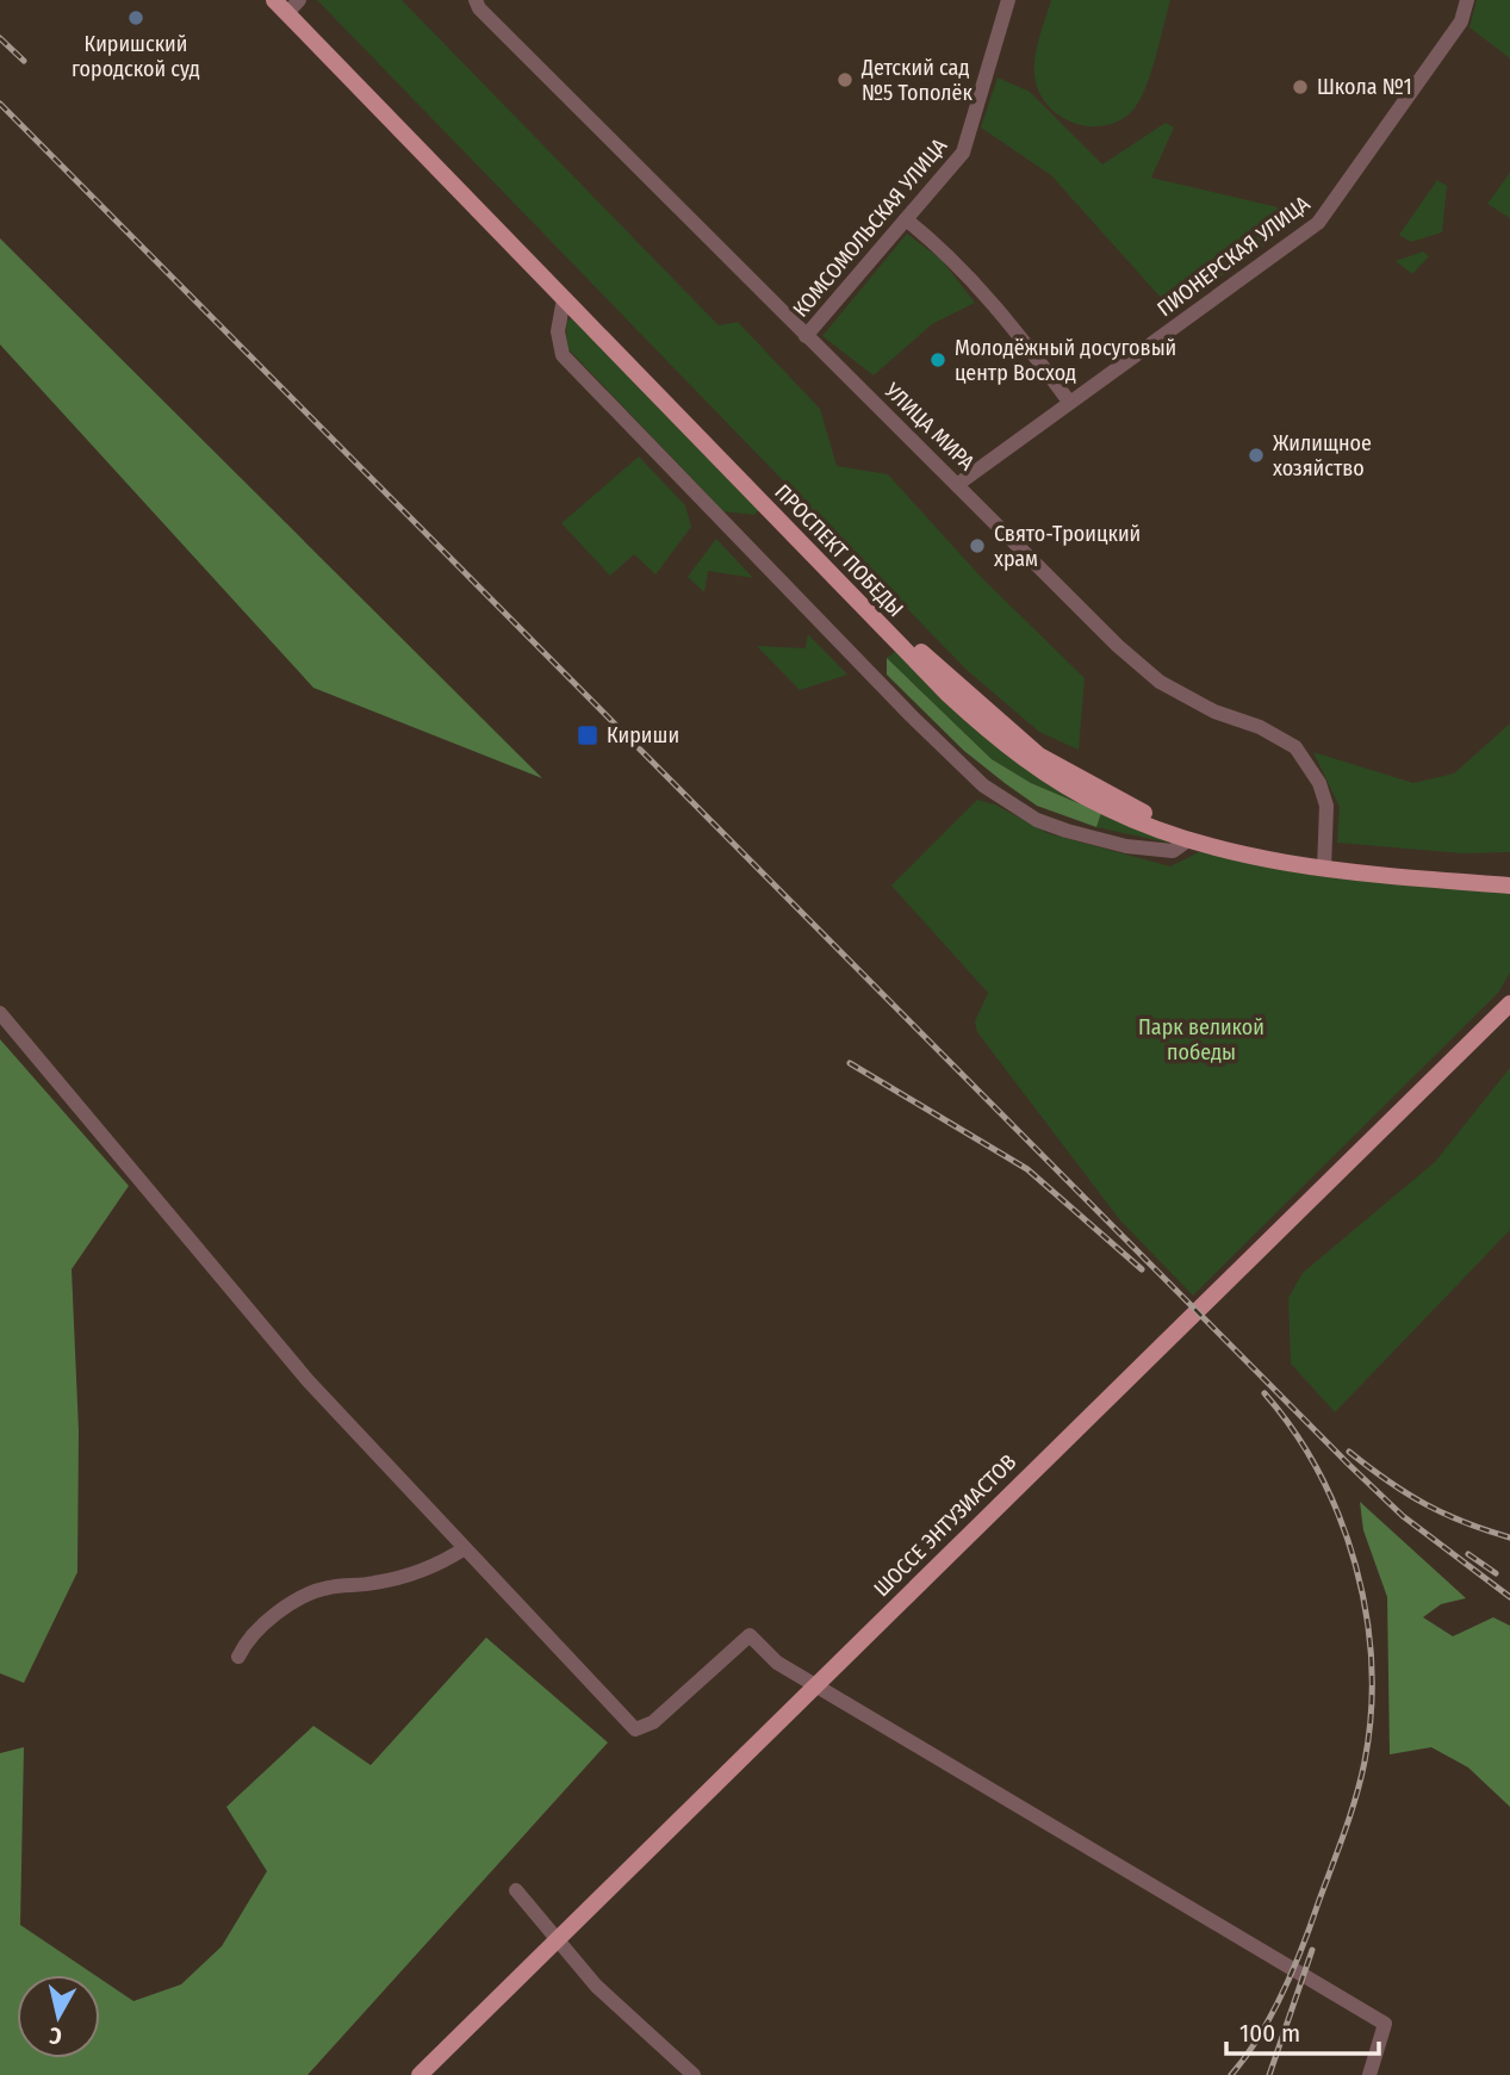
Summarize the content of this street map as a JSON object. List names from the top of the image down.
{
  "streets": {
    "main road": ["ПРОСПЕКТ ПОБЕДЫ", "ШОССЕ ЭНТУЗИАСТОВ"],
    "street": ["КОМСОМОЛЬСКАЯ УЛИЦА", "ПИОНЕРСКАЯ УЛИЦА", "УЛИЦА МИРА"]
  },
  "crossings": [
    ["КОМСОМОЛЬСКАЯ УЛИЦА", "УЛИЦА МИРА"],
    ["ПИОНЕРСКАЯ УЛИЦА", "УЛИЦА МИРА"],
    ["УЛИЦА МИРА", "ПРОСПЕКТ ПОБЕДЫ"]
  ],
  "parks": ["Парк великой победы"],
  "places": {
    "other": [
      "Киришский городской суд",
      "Детский сад №5 Тополёк",
      "Школа №1",
      "Молодёжный досуговый центр Восход",
      "Жилищное хозяйство",
      "Свято-Троицкий храм"
    ],
    "transit": ["Кириши"]
  },
  "scale_bar": "100 m",
  "north": "bottom"
}
